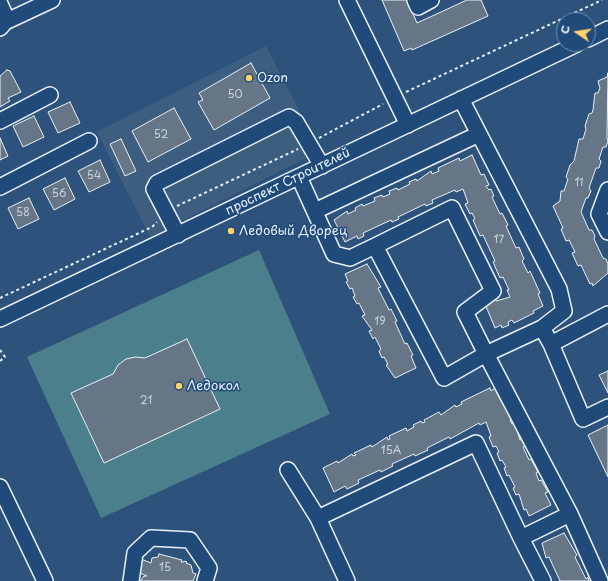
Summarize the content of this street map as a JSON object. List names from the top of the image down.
{
  "streets": {
    "street": ["проспект Строителей"]
  },
  "places": ["Ozon", "Ледовый Дворец", "Ледокол"],
  "house_numbers": [
    "50",
    "52",
    "54",
    "11",
    "56",
    "58",
    "17",
    "19",
    "21",
    "15А",
    "15"
  ],
  "north": "left"
}
